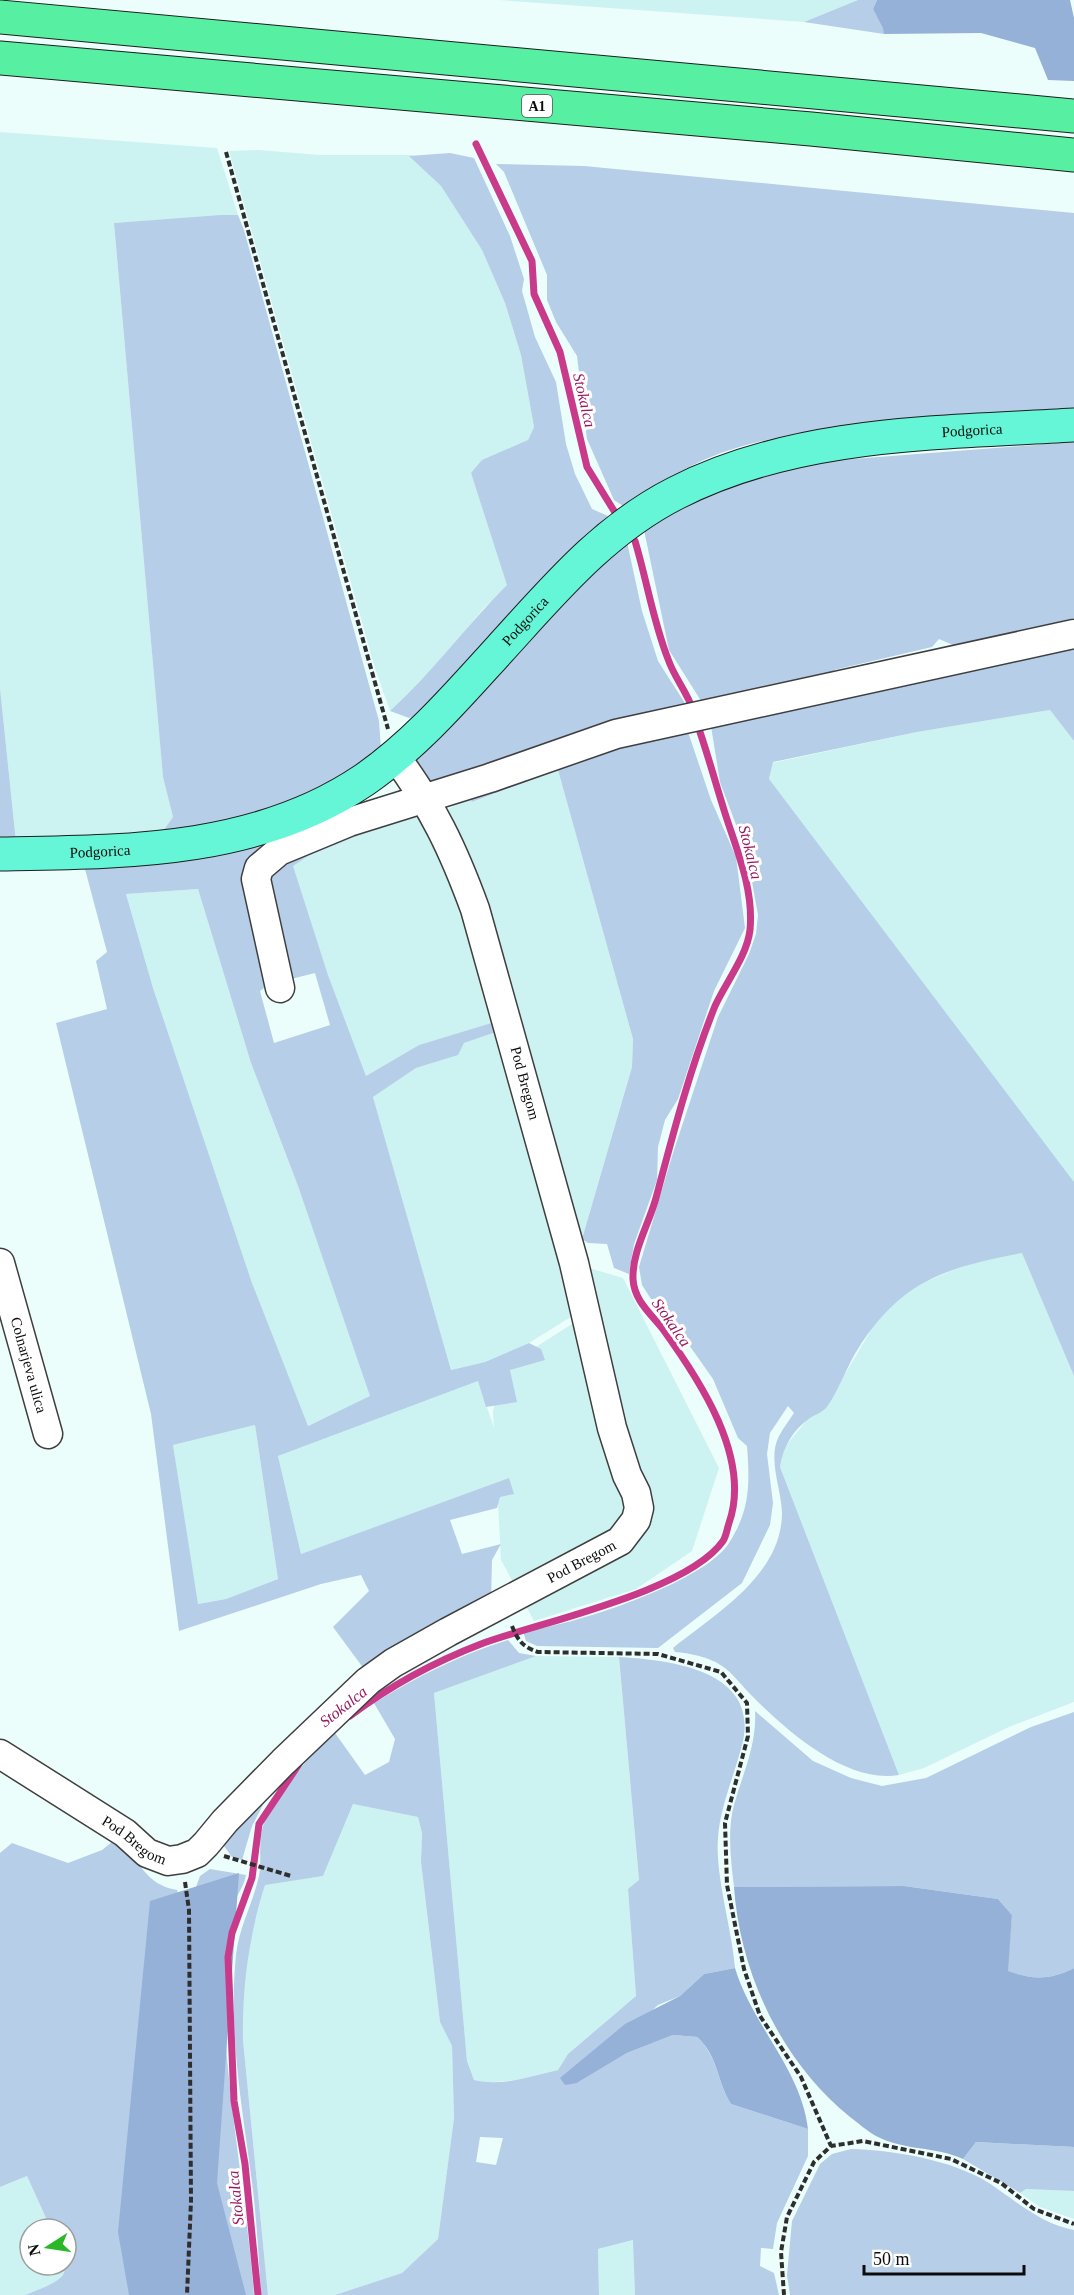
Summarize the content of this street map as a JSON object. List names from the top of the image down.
{
  "streets": {
    "highway": ["A1"],
    "main road": ["Podgorica"],
    "street": ["Pod Bregom", "Colnarjeva ulica"]
  },
  "crossings": [
    ["Podgorica", "Pod Bregom"]
  ],
  "water": ["Stokalca"],
  "scale_bar": "50 m",
  "north": "left"
}
